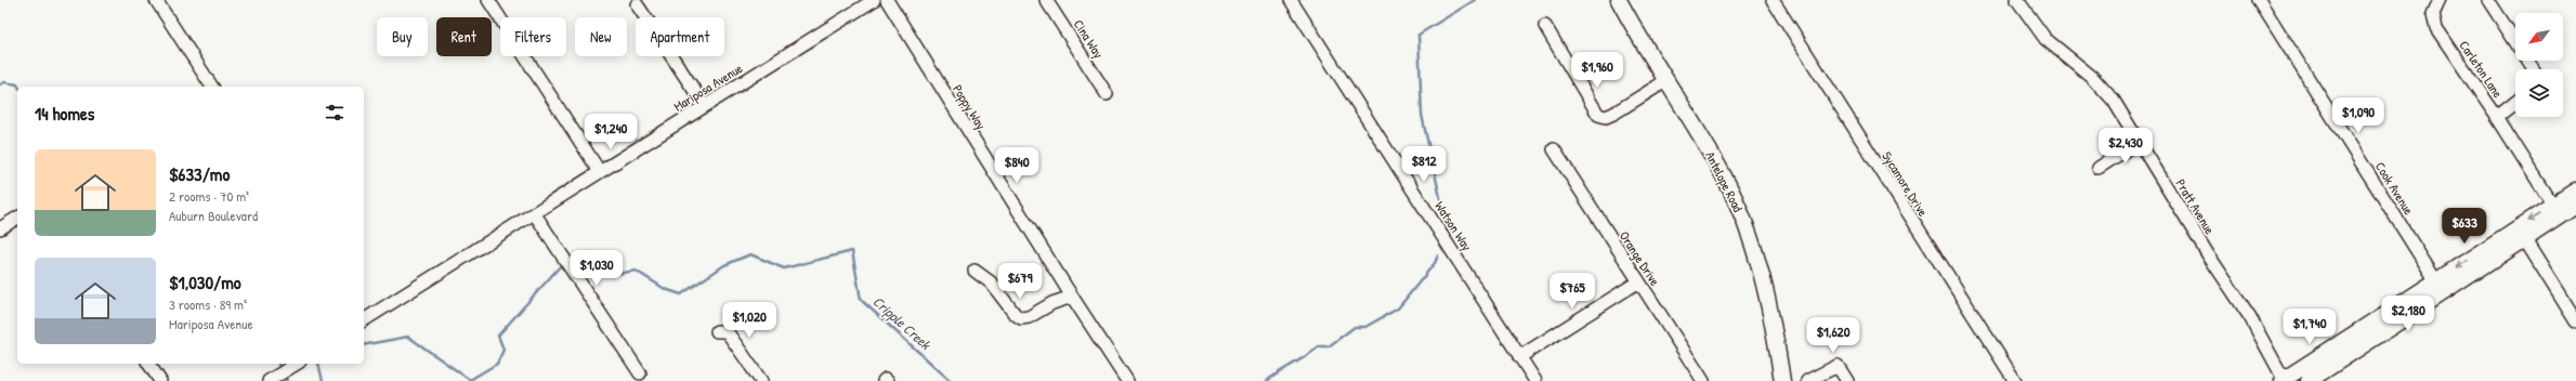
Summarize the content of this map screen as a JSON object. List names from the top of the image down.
{
  "streets": {
    "main road": ["Antelope Road"],
    "street": [
      "Cina Way",
      "Carleton Lane",
      "Mariposa Avenue",
      "Poppy Way",
      "Sycamore Drive",
      "Cook Avenue",
      "Pratt Avenue",
      "Watson Way",
      "Orange Drive"
    ]
  },
  "water": ["Cripple Creek"],
  "north": "bottom left",
  "page": {
    "chip": [
      "Buy",
      "Rent",
      "Filters",
      "New",
      "Apartment"
    ],
    "price": [
      "$1,960",
      "$1,090",
      "$1,240",
      "$2,430",
      "$812",
      "$840",
      "$633",
      "$1,030",
      "$679",
      "$765",
      "$2,180",
      "$1,020",
      "$1,740",
      "$1,620"
    ],
    "heading": "14 homes",
    "list": [
      {
        "name": "$633/mo",
        "note": "2 rooms · 70 m² · Auburn Boulevard"
      },
      {
        "name": "$1,030/mo",
        "note": "3 rooms · 89 m² · Mariposa Avenue"
      }
    ]
  }
}
